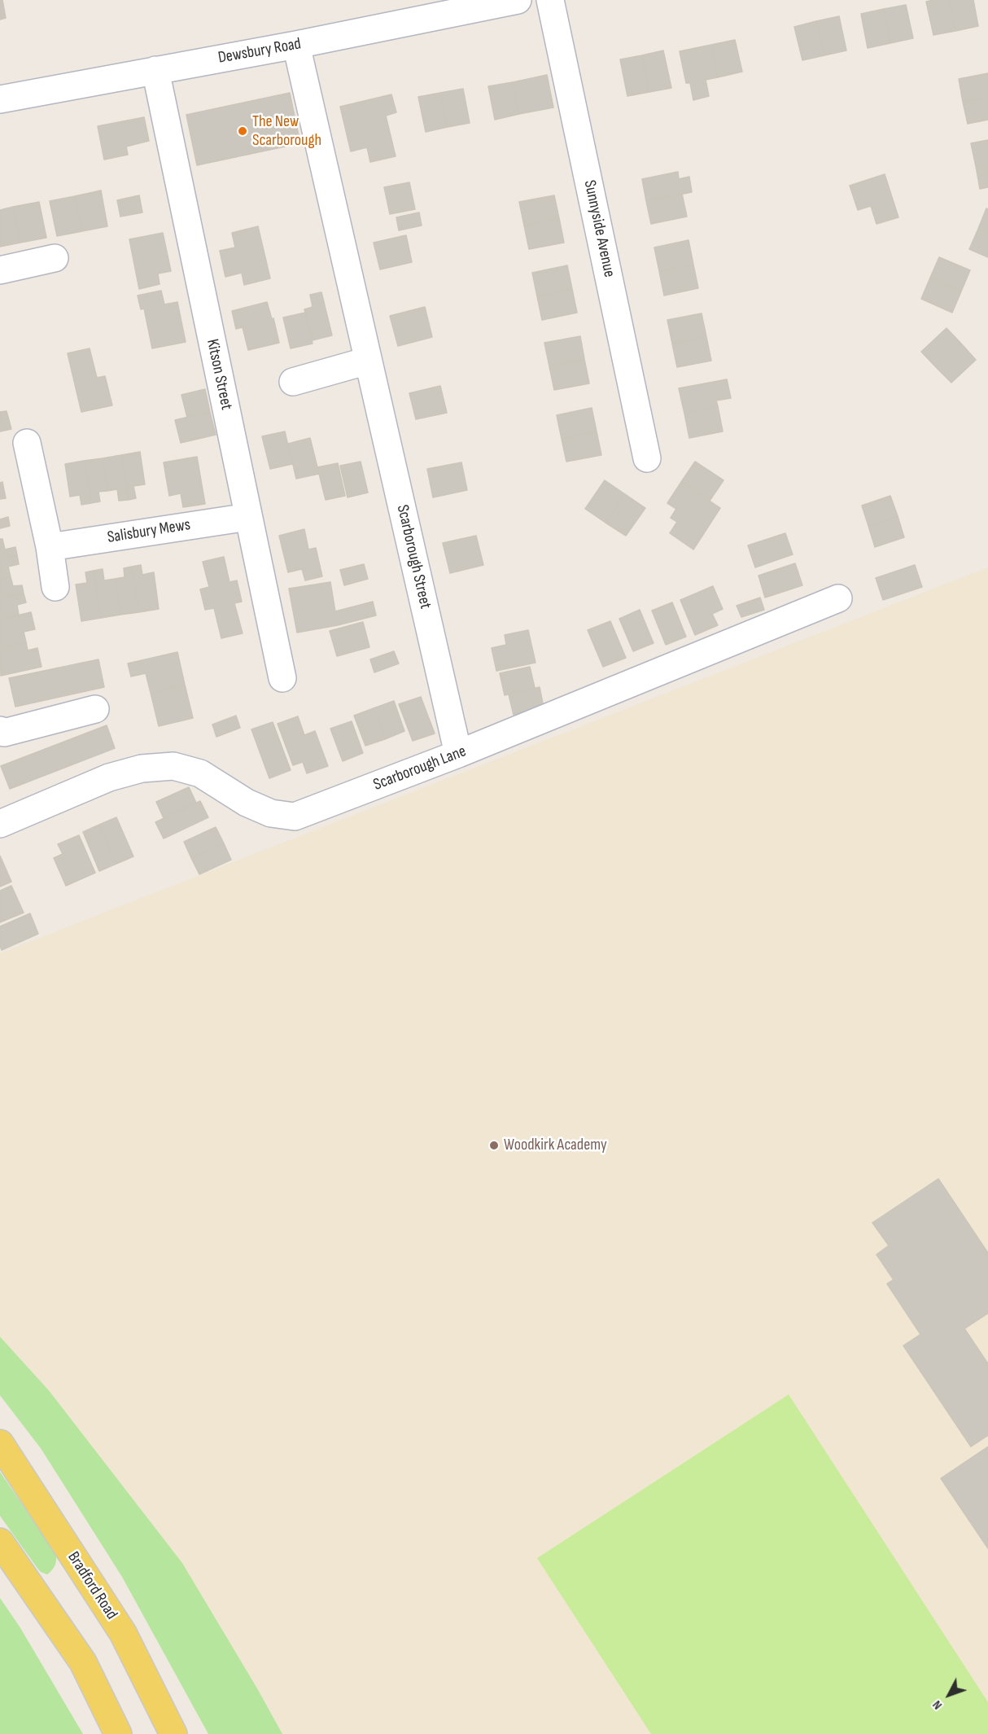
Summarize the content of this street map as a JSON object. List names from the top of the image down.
{
  "streets": {
    "main road": ["Bradford Road"],
    "street": [
      "Dewsbury Road",
      "Sunnyside Avenue",
      "Kitson Street",
      "Salisbury Mews",
      "Scarborough Street",
      "Scarborough Lane"
    ]
  },
  "crossings": [
    ["Dewsbury Road", "Kitson Street"],
    ["Dewsbury Road", "Scarborough Street"],
    ["Kitson Street", "Salisbury Mews"],
    ["Scarborough Street", "Scarborough Lane"]
  ],
  "places": ["The New Scarborough", "Woodkirk Academy"],
  "north": "bottom left"
}
